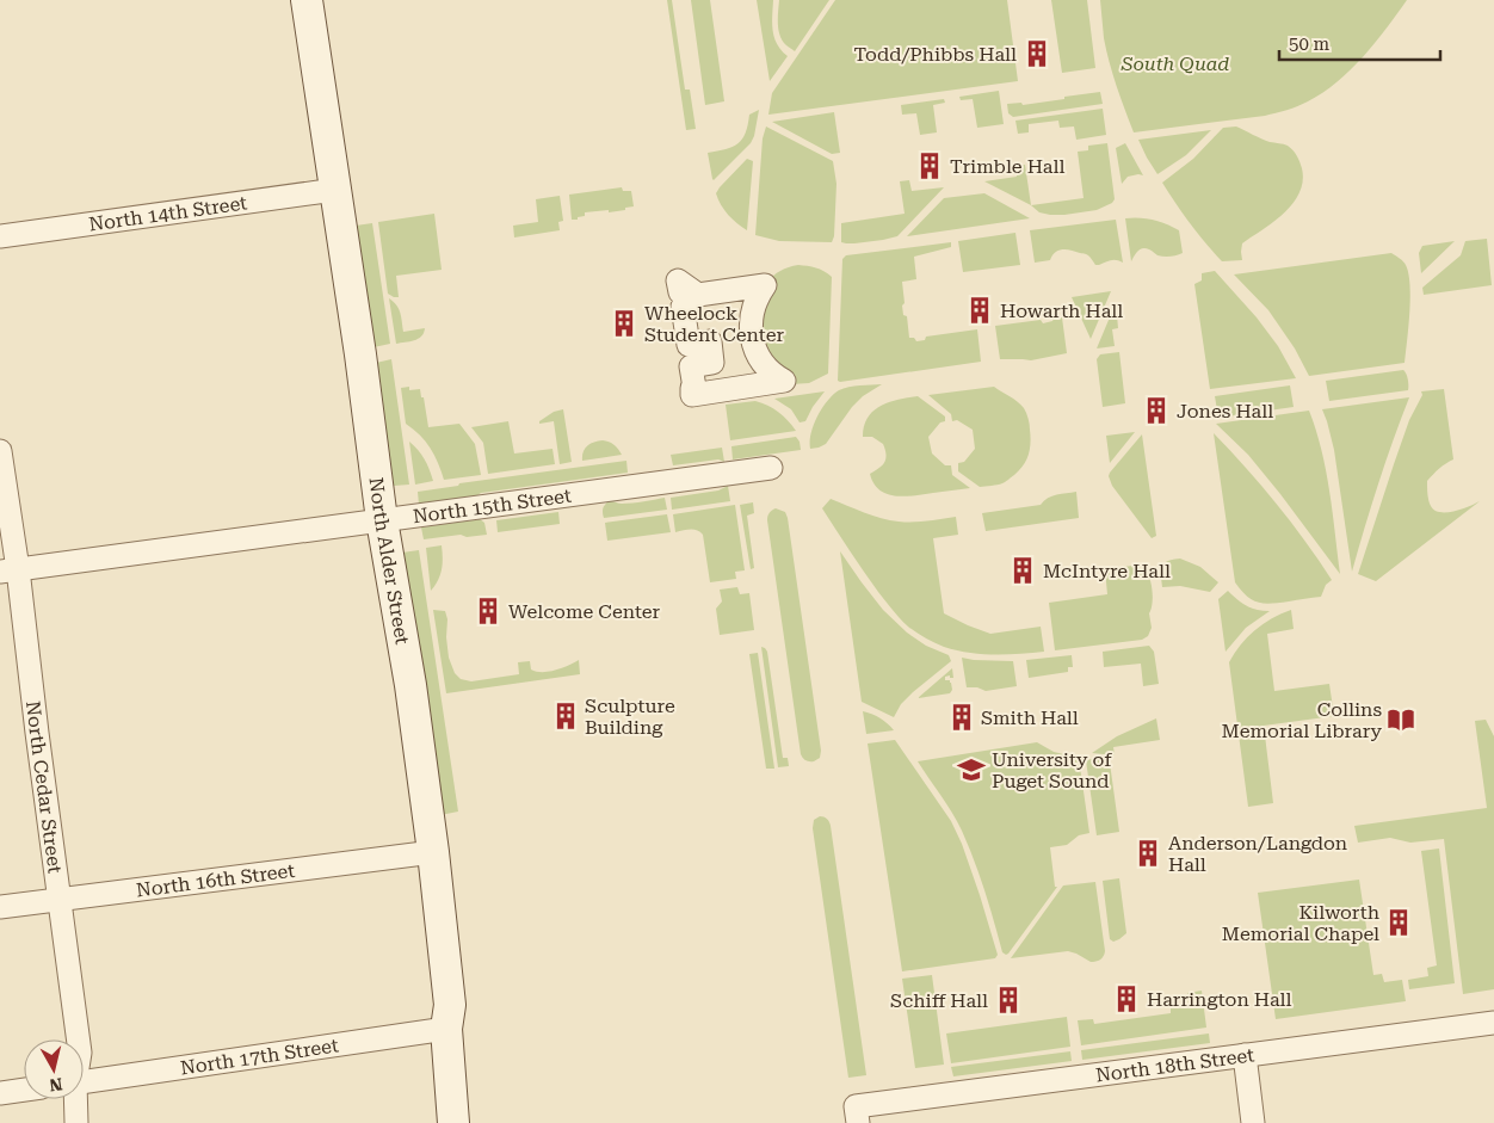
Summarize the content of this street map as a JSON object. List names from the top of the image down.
{
  "streets": {
    "street": [
      "North 14th Street",
      "North 15th Street",
      "North Alder Street",
      "North Cedar Street",
      "North 16th Street",
      "North 17th Street",
      "North 18th Street"
    ]
  },
  "crossings": [
    ["North 14th Street", "North Alder Street"],
    ["North 15th Street", "North Alder Street"],
    ["North 15th Street", "North Cedar Street"],
    ["North Alder Street", "North 16th Street"],
    ["North Alder Street", "North 17th Street"],
    ["North Cedar Street", "North 16th Street"]
  ],
  "parks": ["South Quad"],
  "places": {
    "building": [
      "Todd/Phibbs Hall",
      "Trimble Hall",
      "Howarth Hall",
      "Wheelock Student Center",
      "Jones Hall",
      "McIntyre Hall",
      "Welcome Center",
      "Sculpture Building",
      "Smith Hall",
      "Anderson/Langdon Hall",
      "Kilworth Memorial Chapel",
      "Harrington Hall",
      "Schiff Hall"
    ],
    "library": ["Collins Memorial Library"],
    "school or university": ["University of Puget Sound"]
  },
  "scale_bar": "50 m",
  "north": "bottom"
}
